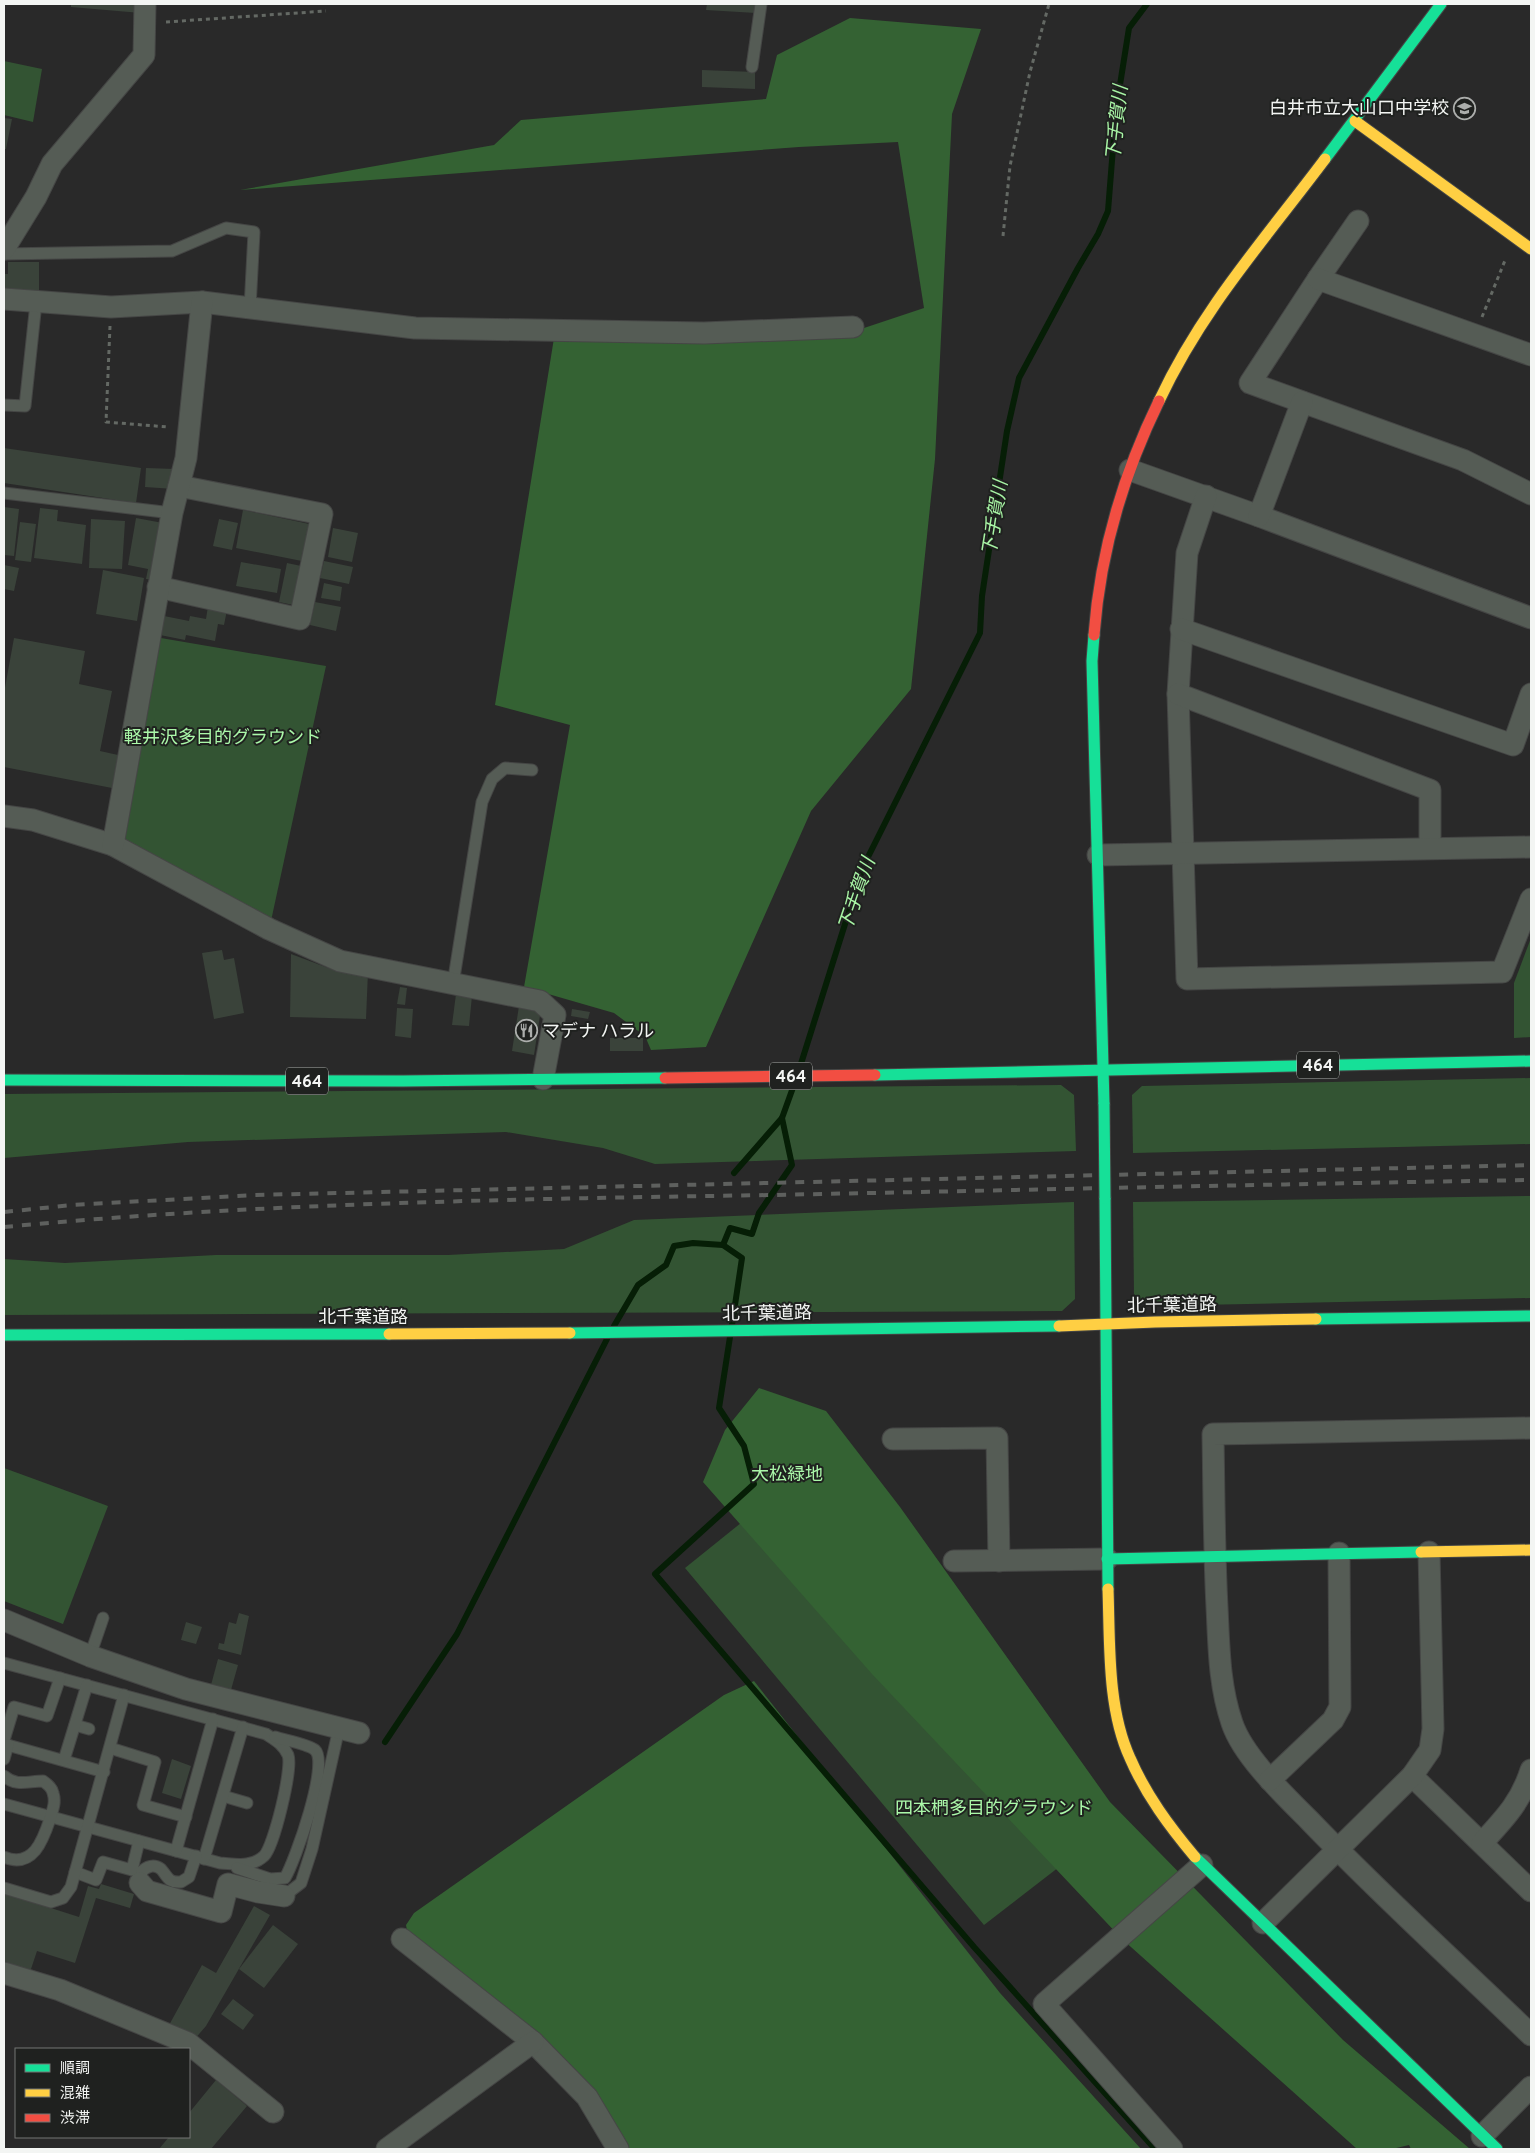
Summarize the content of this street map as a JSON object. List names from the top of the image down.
{
  "streets": {
    "main road": ["464", "北千葉道路"]
  },
  "water": ["下手賀川"],
  "parks": ["軽井沢多目的グラウンド", "大松緑地", "四本椚多目的グラウンド"],
  "places": {
    "school or university": ["白井市立大山口中学校"],
    "restaurant": ["マデナ ハラル"]
  },
  "legend": ["順調", "混雑", "渋滞"]
}
